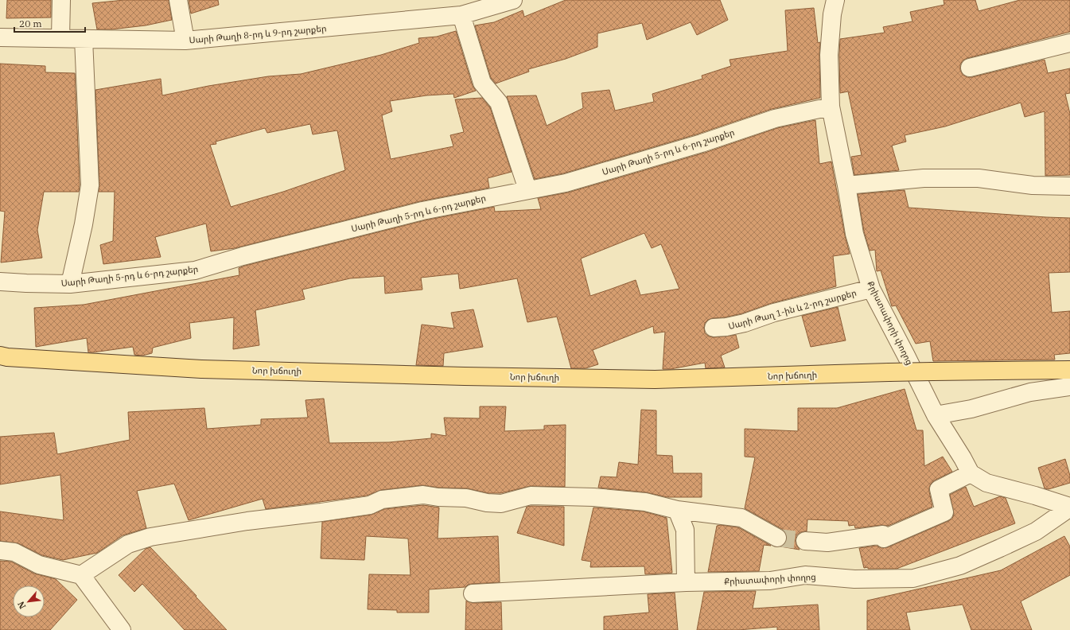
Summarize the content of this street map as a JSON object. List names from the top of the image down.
{
  "streets": {
    "main road": ["Նոր խճուղի"],
    "street": [
      "Սարի Թաղի 8-րդ և 9-րդ շարքեր",
      "Սարի Թաղի 5-րդ և 6-րդ շարքեր",
      "Սարի Թաղ 1-ին և 2-րդ շարքեր",
      "Քրիստափորի փողոց"
    ]
  },
  "crossings": [
    ["Սարի Թաղի 5-րդ և 6-րդ շարքեր", "Քրիստափորի փողոց"],
    ["Սարի Թաղ 1-ին և 2-րդ շարքեր", "Քրիստափորի փողոց"]
  ],
  "scale_bar": "20 m",
  "north": "bottom left"
}
